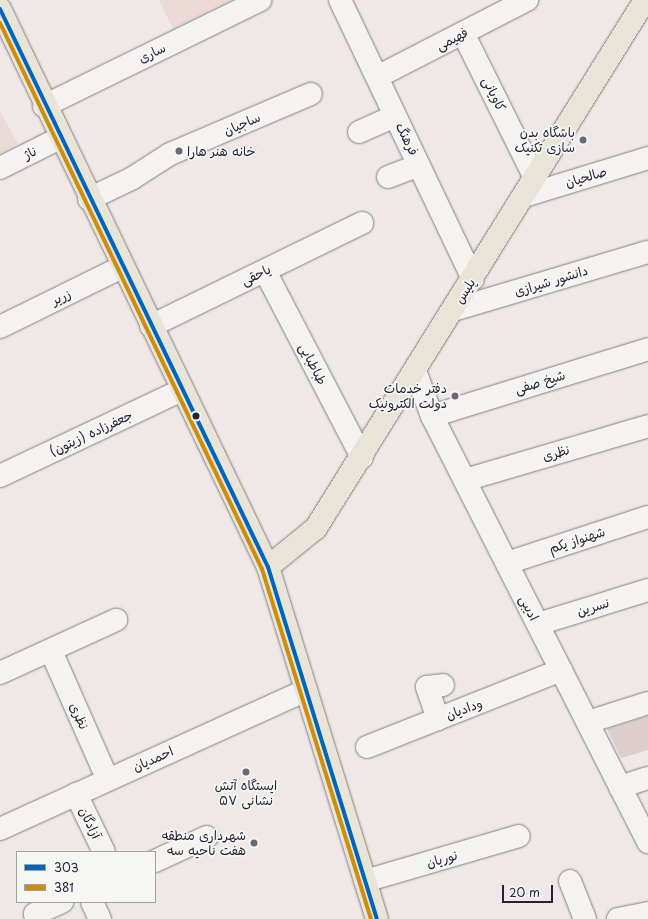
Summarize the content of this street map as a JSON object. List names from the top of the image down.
{
  "streets": {
    "main road": ["پلیس"],
    "street": [
      "فهیمی",
      "ساری",
      "کاویانی",
      "ساجیان",
      "فرهنگ",
      "ناژ",
      "صالحیان",
      "یاحقی",
      "دانشور شیرازی",
      "زریر",
      "طباطبایی",
      "شیخ صفی",
      "جعفرزاده (زیتون)",
      "نظری",
      "شهنواز یکم",
      "نسرین",
      "ادیبی",
      "ودادیان",
      "احمدیان",
      "آزادگان",
      "نوریان"
    ]
  },
  "crossings": [
    ["فهیمی", "کاویانی"],
    ["فهیمی", "فرهنگ"],
    ["کاویانی", "پلیس"],
    ["فرهنگ", "پلیس"],
    ["صالحیان", "پلیس"],
    ["یاحقی", "طباطبایی"],
    ["دانشور شیرازی", "پلیس"],
    ["پلیس", "طباطبایی"],
    ["پلیس", "ادیبی"],
    ["شیخ صفی", "ادیبی"],
    ["نظری", "ادیبی"],
    ["نظری", "احمدیان"],
    ["شهنواز یکم", "ادیبی"],
    ["نسرین", "ادیبی"],
    ["ادیبی", "ودادیان"],
    ["احمدیان", "آزادگان"]
  ],
  "places": [
    "باشگاه بدن سازی تکنیک",
    "خانه هنر هارا",
    "دفتر خدمات دولت الکترونیک",
    "ایستگاه آتش نشانی ۵۷",
    "شهرداری منطقه هفت ناحیه سه"
  ],
  "lines": ["transit line 303", "transit line 381"],
  "legend": ["303", "381"],
  "scale_bar": "20 m"
}
